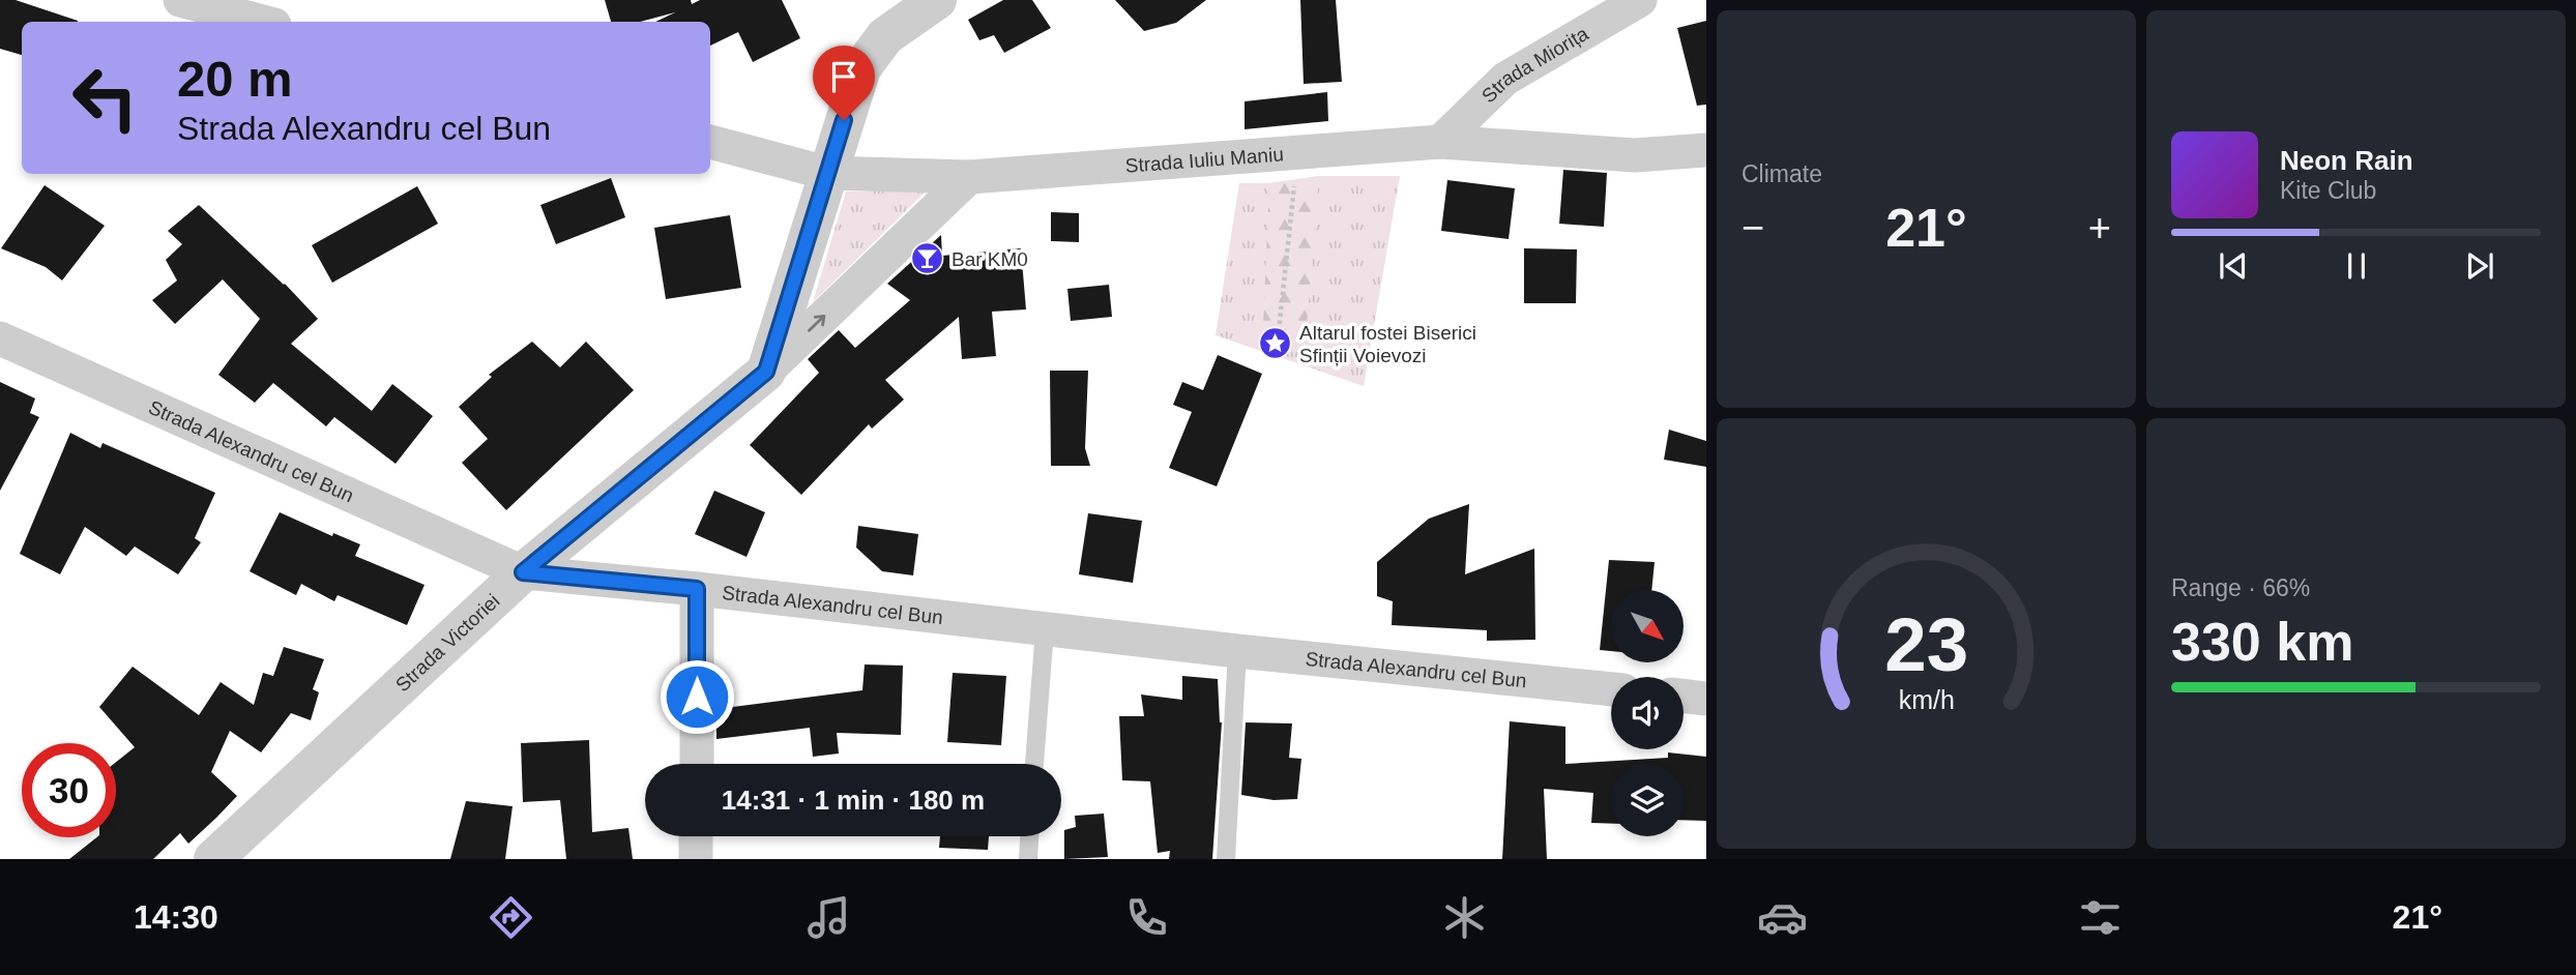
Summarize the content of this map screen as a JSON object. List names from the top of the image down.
{
  "streets": {
    "street": [
      "Strada Miorița",
      "Strada Iuliu Maniu",
      "Strada Alexandru cel Bun",
      "Strada Victoriei"
    ]
  },
  "crossings": [
    ["Strada Miorița", "Strada Iuliu Maniu"],
    ["Strada Alexandru cel Bun", "Strada Victoriei"]
  ],
  "places": {
    "bar": ["Bar KM0"],
    "place": ["Altarul fostei Biserici Sfinții Voievozi"]
  },
  "north": "bottom right",
  "page": {
    "tile": [
      "Climate",
      ["Range · 66%", "330 km"]
    ],
    "turn": ["20 m", "Strada Alexandru cel Bun"],
    "song": ["Neon Rain", "Kite Club"],
    "heat": ["−", "21°", "+"],
    "limit": "30",
    "trip": "14:31 · 1 min · 180 m",
    "tabs": ["14:30", "21°"],
    "gauge": ["23", "km/h"]
  }
}
